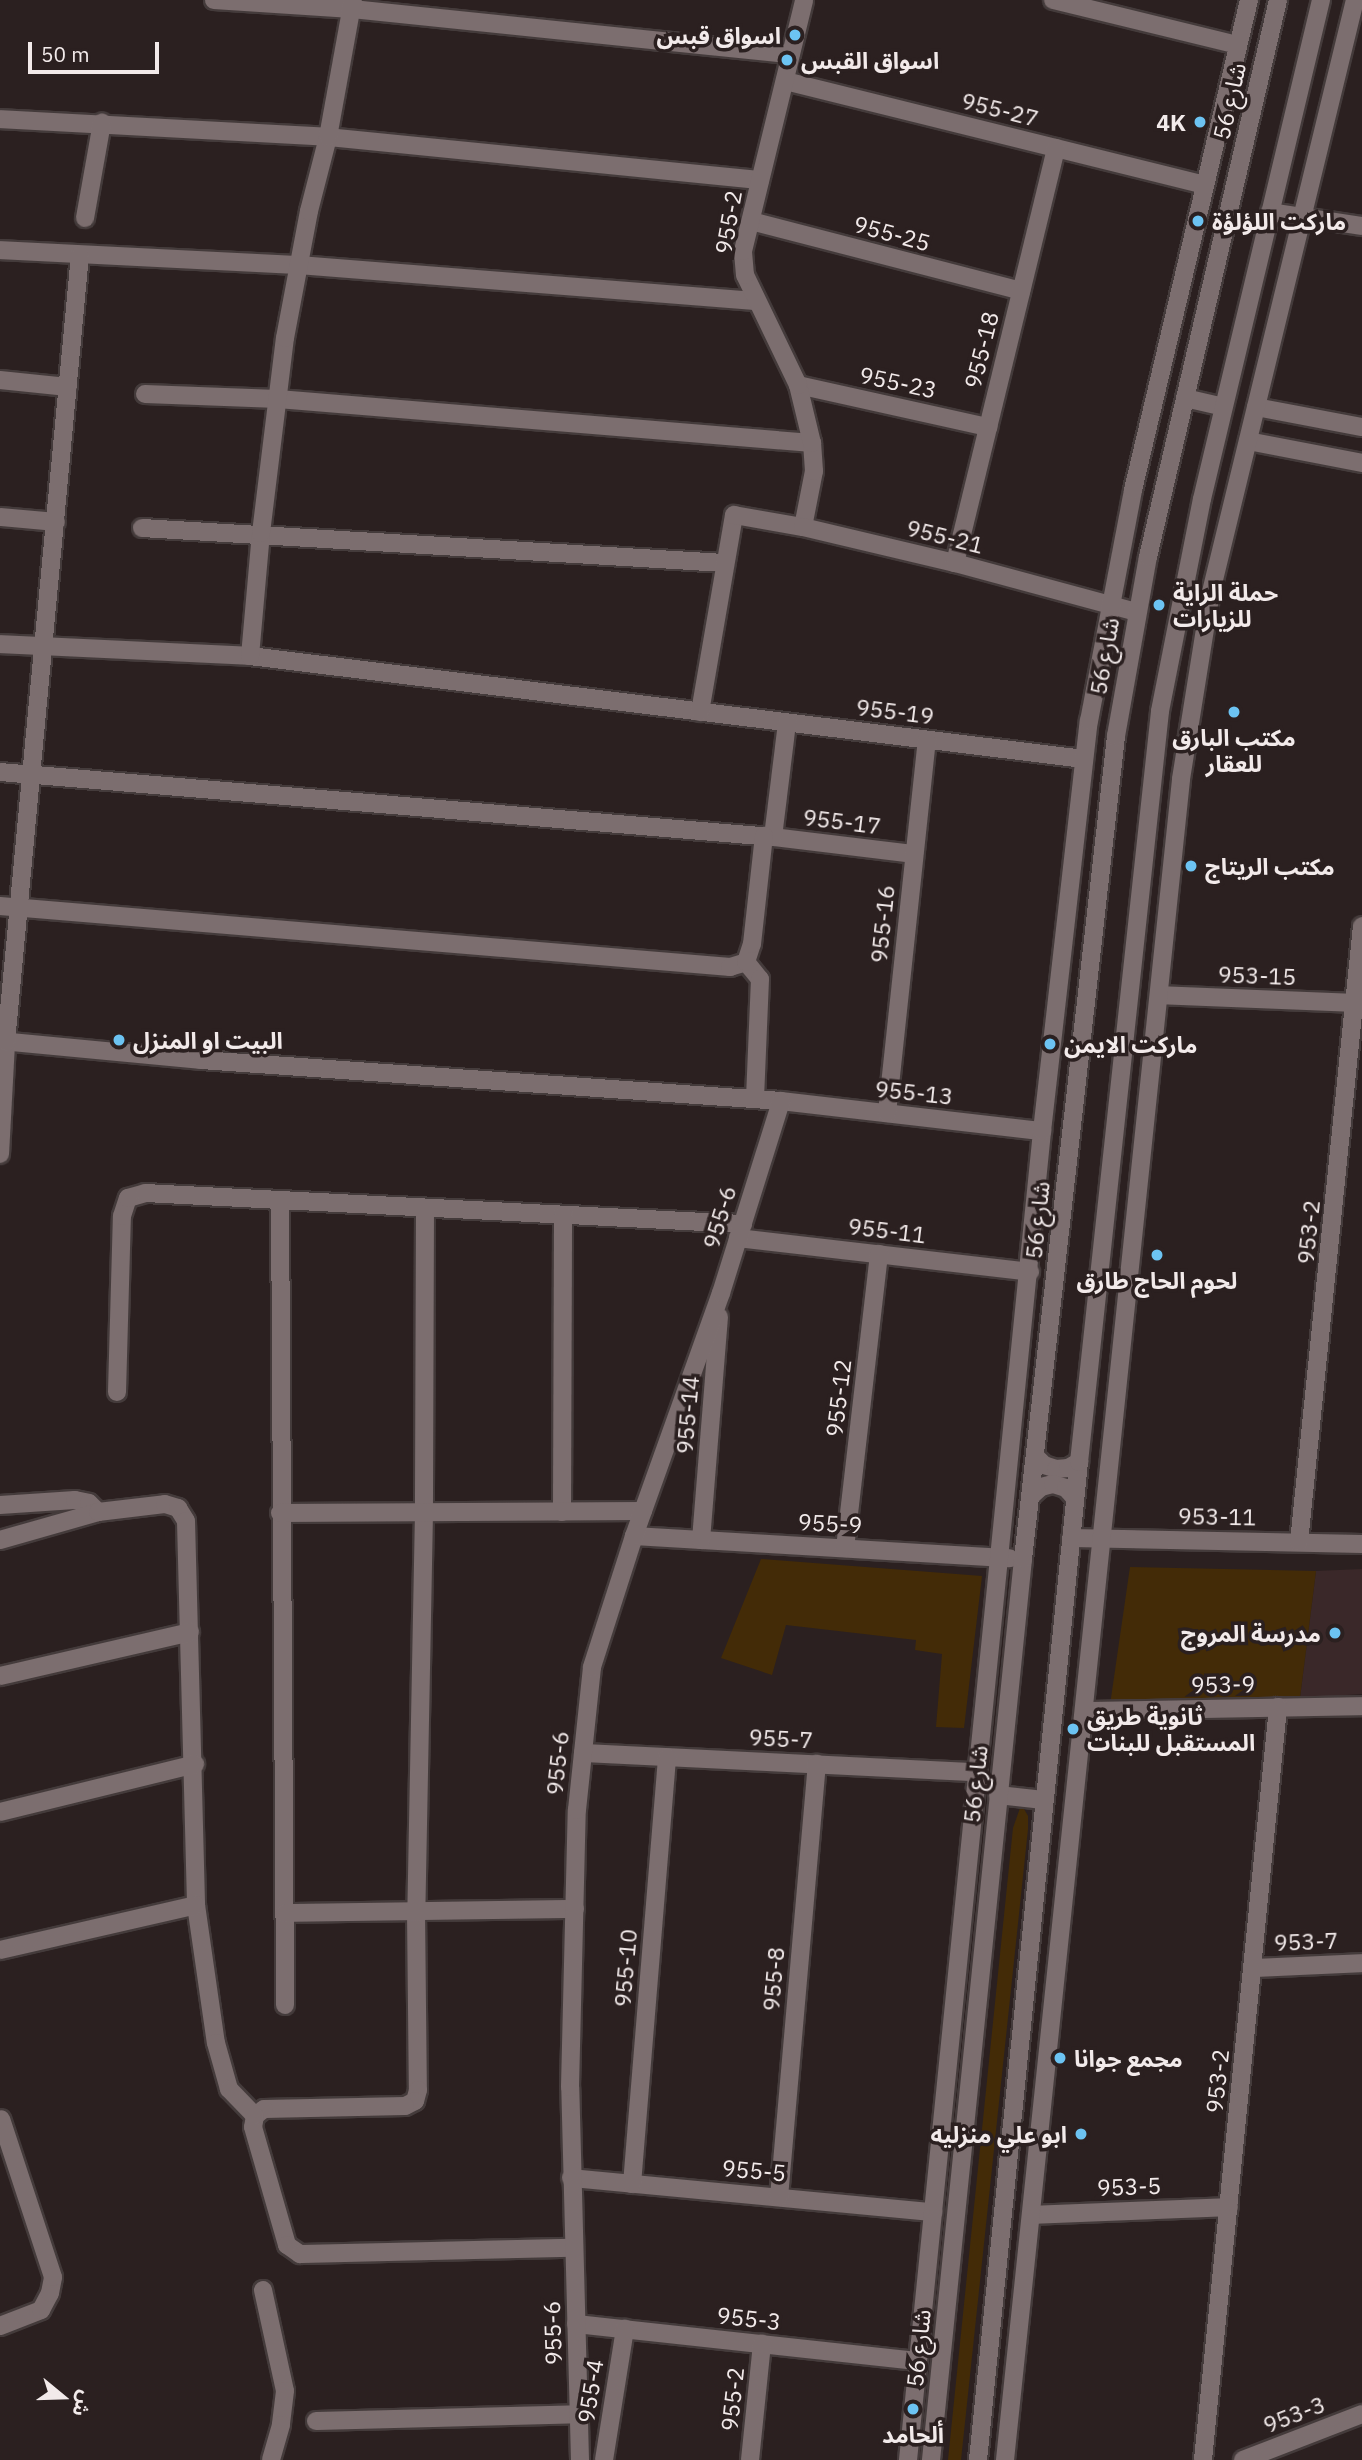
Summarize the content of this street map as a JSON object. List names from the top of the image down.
{
  "streets": {
    "street": [
      "شارع 56",
      "955-27",
      "955-2",
      "955-25",
      "955-18",
      "955-23",
      "955-21",
      "955-19",
      "955-17",
      "955-16",
      "953-15",
      "955-13",
      "955-6",
      "955-11",
      "953-2",
      "955-12",
      "955-14",
      "953-11",
      "955-9",
      "953-9",
      "955-7",
      "953-7",
      "955-10",
      "955-8",
      "955-5",
      "953-5",
      "955-3",
      "955-4",
      "953-3"
    ]
  },
  "crossings": [
    ["شارع 56", "955-21"],
    ["شارع 56", "955-9"],
    ["955-27", "955-2"],
    ["955-27", "955-18"],
    ["955-2", "955-25"],
    ["955-2", "955-23"],
    ["955-2", "955-21"],
    ["955-2", "955-3"],
    ["955-25", "955-18"],
    ["955-18", "955-23"],
    ["955-18", "955-21"],
    ["955-19", "955-16"],
    ["955-17", "955-16"],
    ["955-16", "955-13"],
    ["953-15", "953-2"],
    ["955-13", "955-6"],
    ["955-6", "955-11"],
    ["955-6", "955-14"],
    ["955-6", "955-9"],
    ["955-6", "955-7"],
    ["955-6", "955-5"],
    ["955-6", "955-3"],
    ["955-11", "955-12"],
    ["953-2", "953-11"],
    ["953-2", "953-9"],
    ["953-2", "953-7"],
    ["953-2", "953-5"],
    ["955-12", "955-9"],
    ["955-14", "955-9"],
    ["955-7", "955-10"],
    ["955-7", "955-8"],
    ["955-10", "955-5"],
    ["955-8", "955-5"],
    ["955-3", "955-4"]
  ],
  "places": [
    "اسواق قبس",
    "اسواق القبس",
    "4K",
    "ماركت اللؤلؤة",
    "حملة الراية للزيارات",
    "مكتب البارق للعقار",
    "مكتب الريتاج",
    "البيت او المنزل",
    "ماركت الايمن",
    "لحوم الحاج طارق",
    "مدرسة المروج",
    "ثانوية طريق المستقبل للبنات",
    "مجمع جوانا",
    "ابو علي منزليه",
    "ألحامد"
  ],
  "scale_bar": "50 m",
  "north": "right"
}
